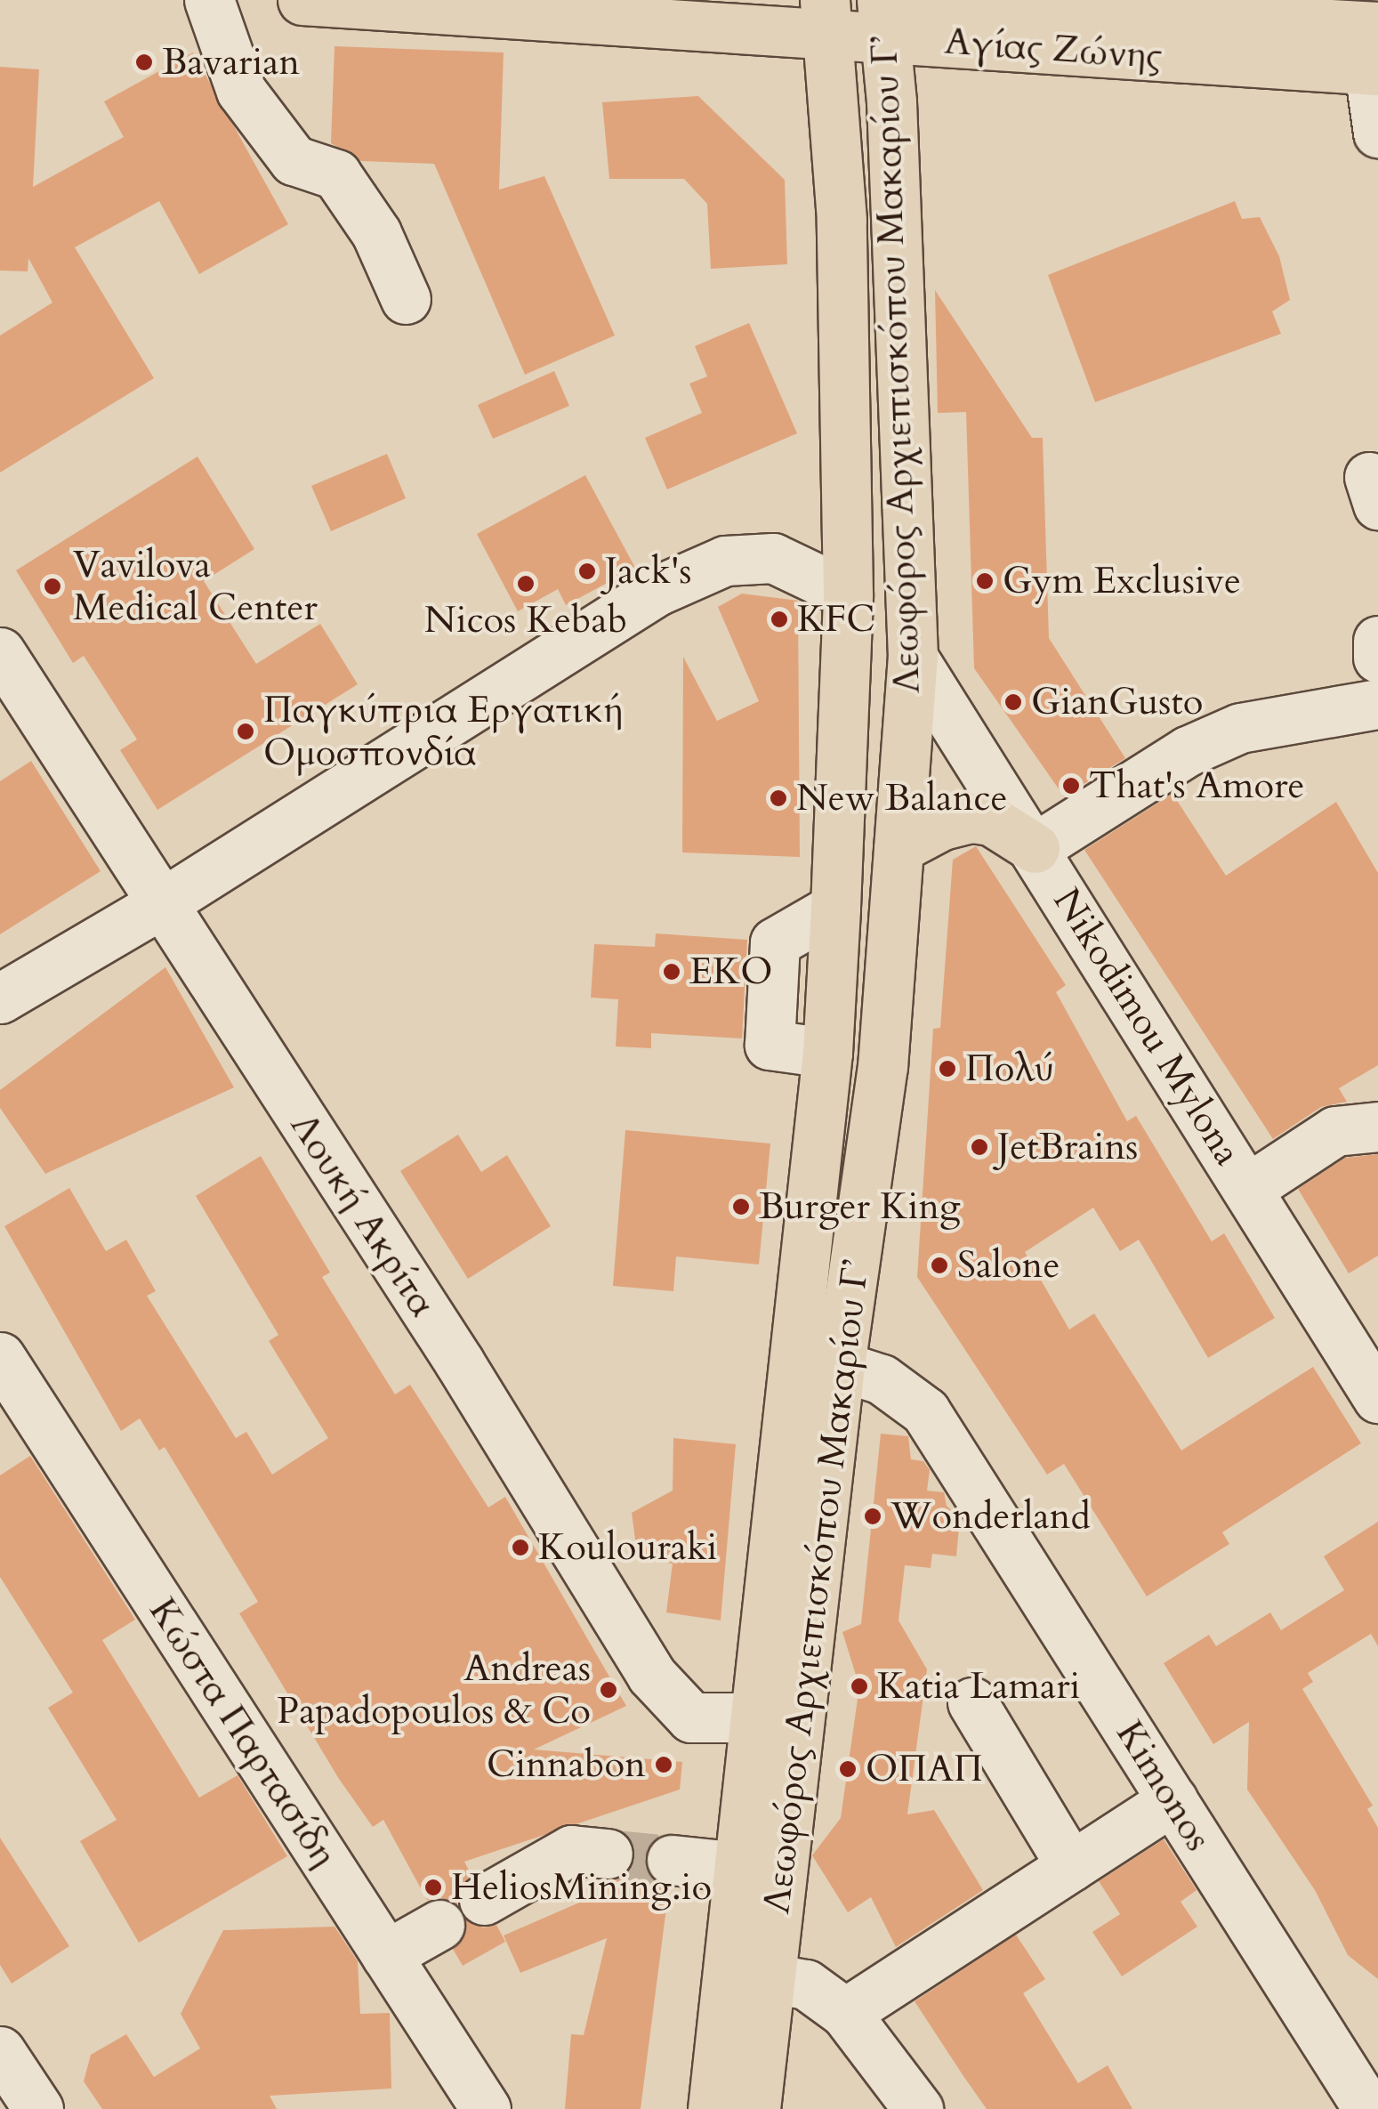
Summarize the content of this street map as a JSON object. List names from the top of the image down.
{
  "streets": {
    "main road": ["Αγίας Ζώνης", "Λεωφόρος Αρχιεπισκόπου Μακαρίου Γ’"],
    "street": [
      "Nikodimou Mylona",
      "Λουκή Ακρίτα",
      "Κώστα Παρτασίδη",
      "Kimonos"
    ]
  },
  "crossings": [
    ["Αγίας Ζώνης", "Λεωφόρος Αρχιεπισκόπου Μακαρίου Γ’"],
    ["Λεωφόρος Αρχιεπισκόπου Μακαρίου Γ’", "Nikodimou Mylona"],
    ["Λεωφόρος Αρχιεπισκόπου Μακαρίου Γ’", "Λουκή Ακρίτα"],
    ["Λεωφόρος Αρχιεπισκόπου Μακαρίου Γ’", "Kimonos"]
  ],
  "places": [
    "Bavarian",
    "Jack's",
    "Gym Exclusive",
    "Nicos Kebab",
    "Vavilova Medical Center",
    "KFC",
    "GianGusto",
    "Παγκύπρια Εργατική Ομοσπονδία",
    "That's Amore",
    "New Balance",
    "EKO",
    "Πολύ",
    "JetBrains",
    "Burger King",
    "Salone",
    "Wonderland",
    "Koulouraki",
    "Katia Lamari",
    "Andreas Papadopoulos & Co",
    "Cinnabon",
    "ΟΠΑΠ",
    "HeliosMining.io"
  ]
}
